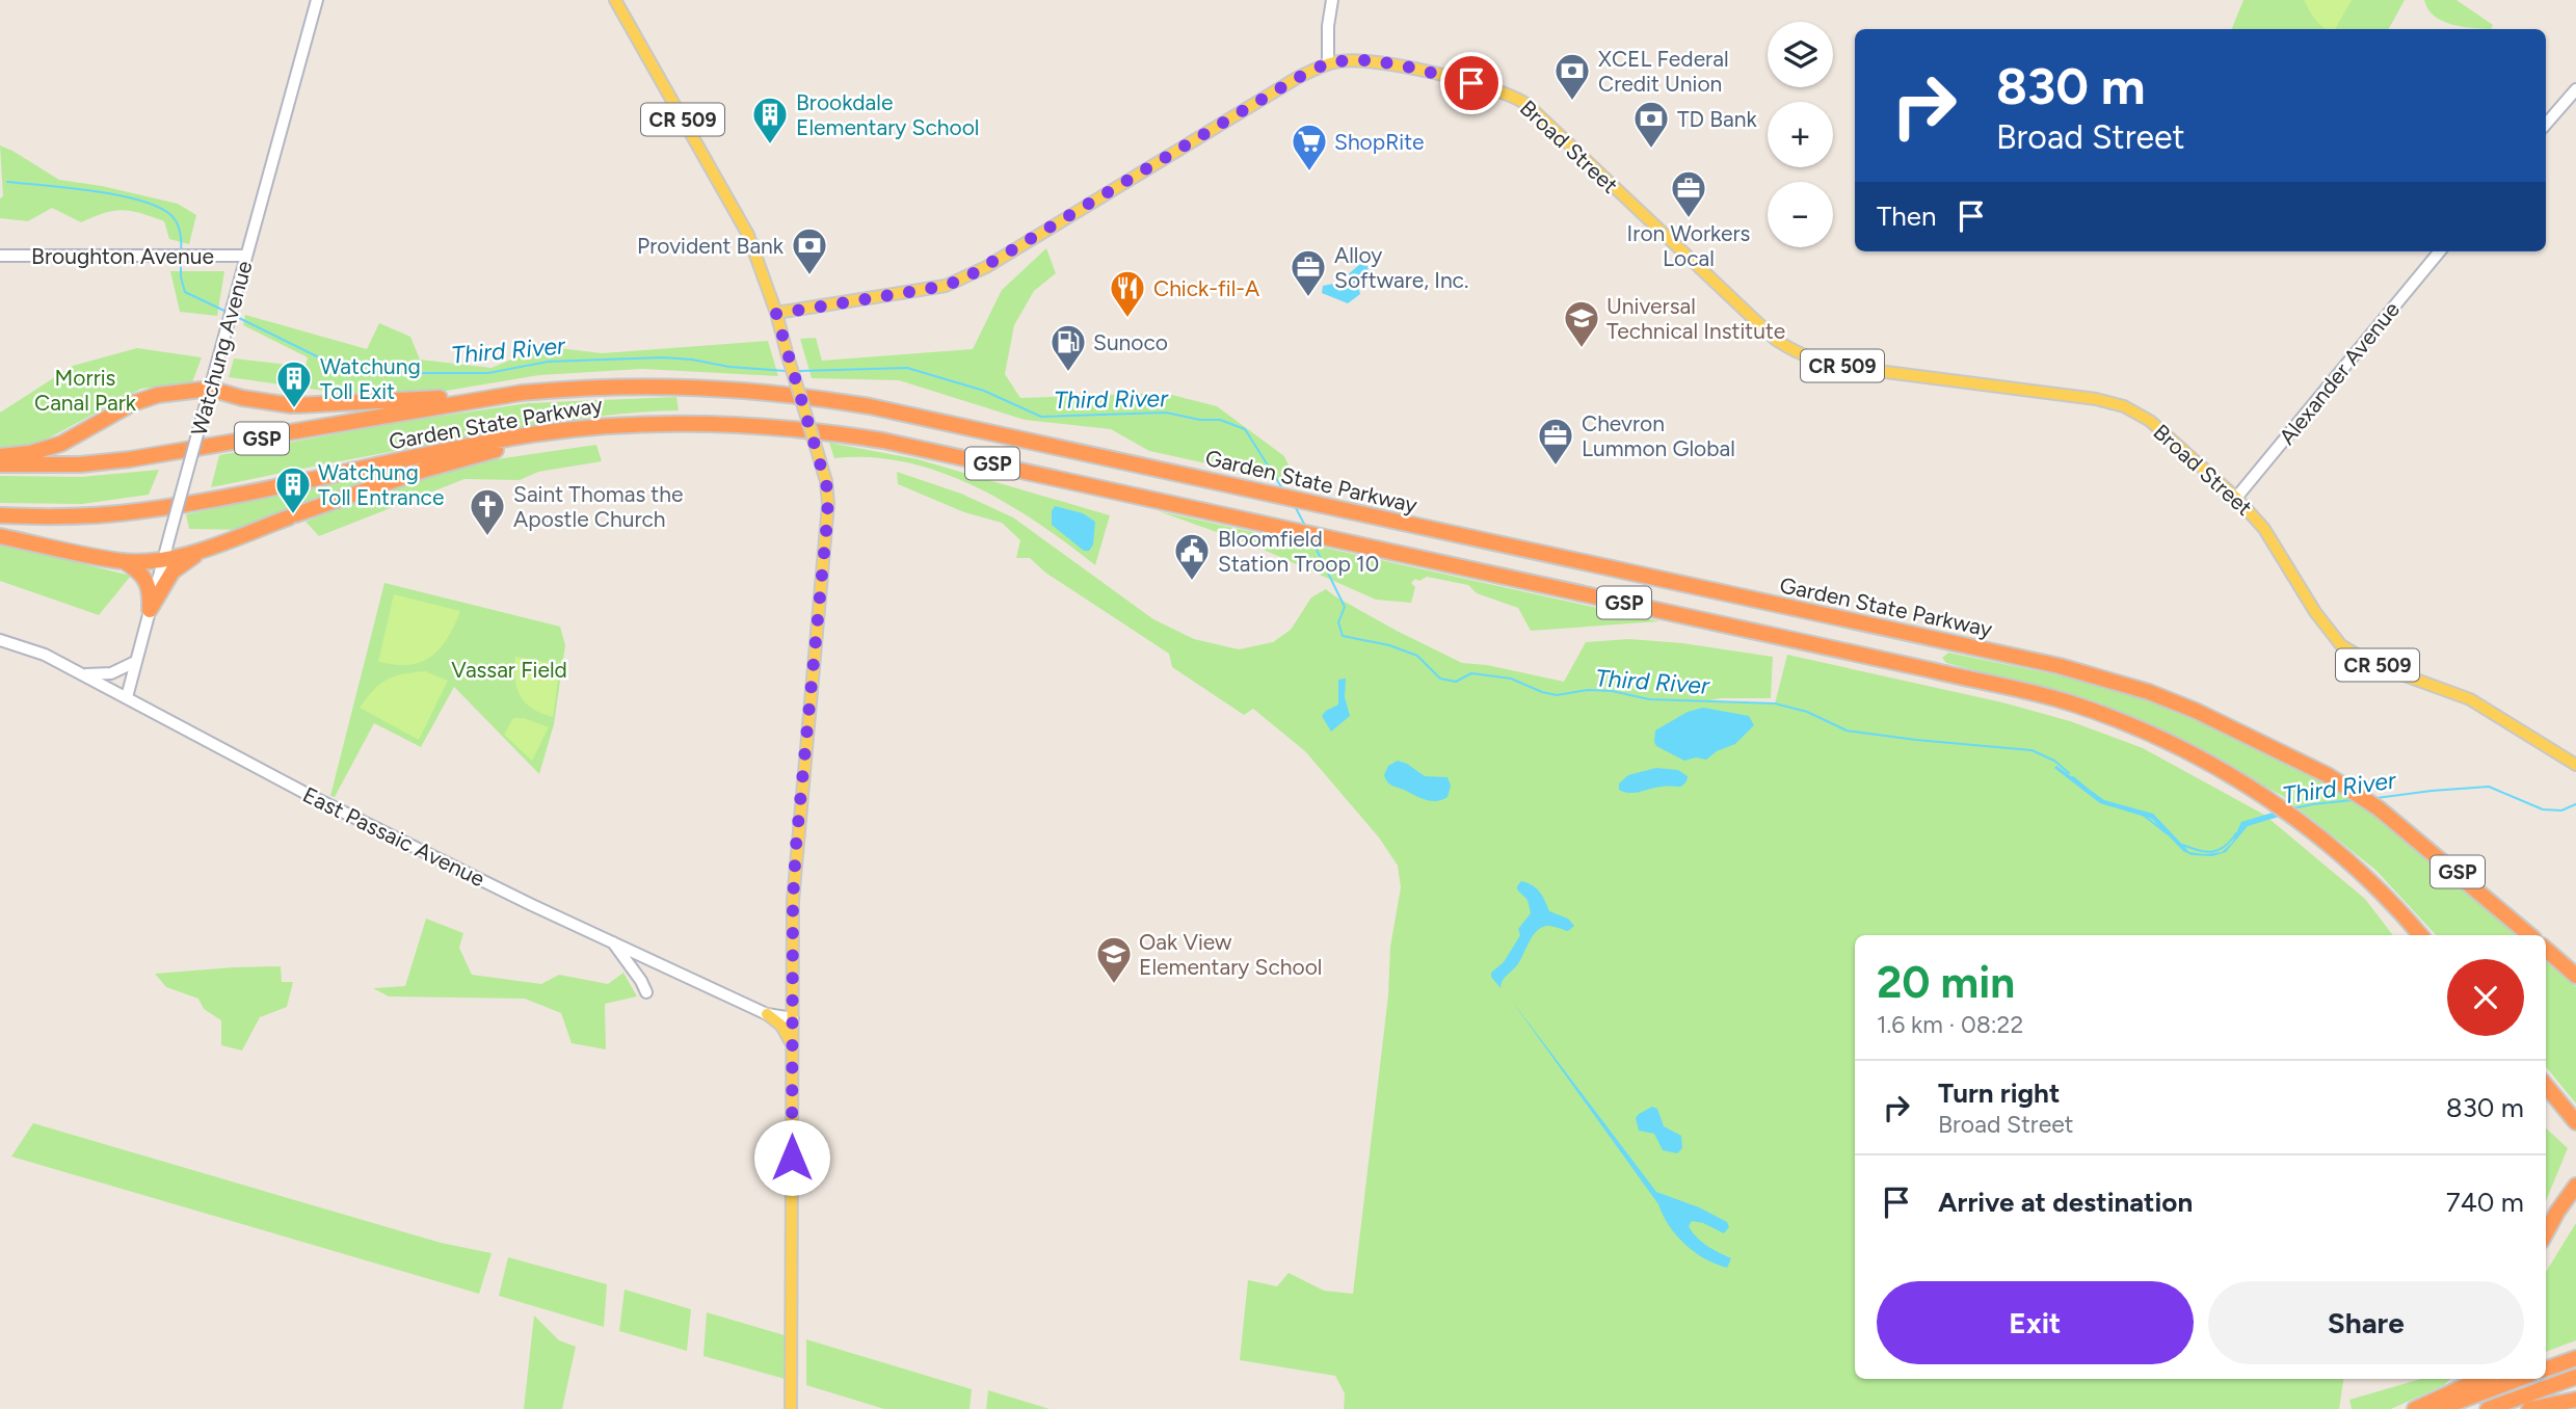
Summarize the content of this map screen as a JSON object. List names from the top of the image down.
{
  "streets": {
    "highway": ["Garden State Parkway", "GSP"],
    "main road": [
      "CR 509",
      "Broad Street",
      "Broughton Avenue",
      "Watchung Avenue",
      "Alexander Avenue",
      "East Passaic Avenue"
    ]
  },
  "crossings": [
    ["CR 509", "Broad Street"],
    ["Broad Street", "Alexander Avenue"],
    ["Broughton Avenue", "Watchung Avenue"],
    ["Watchung Avenue", "East Passaic Avenue"]
  ],
  "water": ["Third River"],
  "parks": ["Morris Canal Park", "Vassar Field"],
  "places": {
    "bank": ["XCEL Federal Credit Union", "TD Bank", "Provident Bank"],
    "building": ["Brookdale Elementary School", "Watchung Toll Exit", "Watchung Toll Entrance"],
    "supermarket": ["ShopRite"],
    "office": ["Iron Workers Local", "Alloy Software, Inc.", "Chevron Lummon Global"],
    "restaurant": ["Chick-fil-A"],
    "school or university": ["Universal Technical Institute", "Oak View Elementary School"],
    "fuel station": ["Sunoco"],
    "church": ["Saint Thomas the Apostle Church"],
    "public building": ["Bloomfield Station Troop 10"]
  },
  "page": {
    "map_buttons": ["+", "−"],
    "turn": ["830 m", "Broad Street"],
    "then": "Then",
    "heading": ["20 min", "1.6 km · 08:22"],
    "list": [
      {
        "name": "Turn right",
        "note": "Broad Street",
        "value": "830 m"
      },
      {
        "name": "Arrive at destination",
        "value": "740 m"
      }
    ],
    "buttons": ["Exit", "Share"]
  }
}
